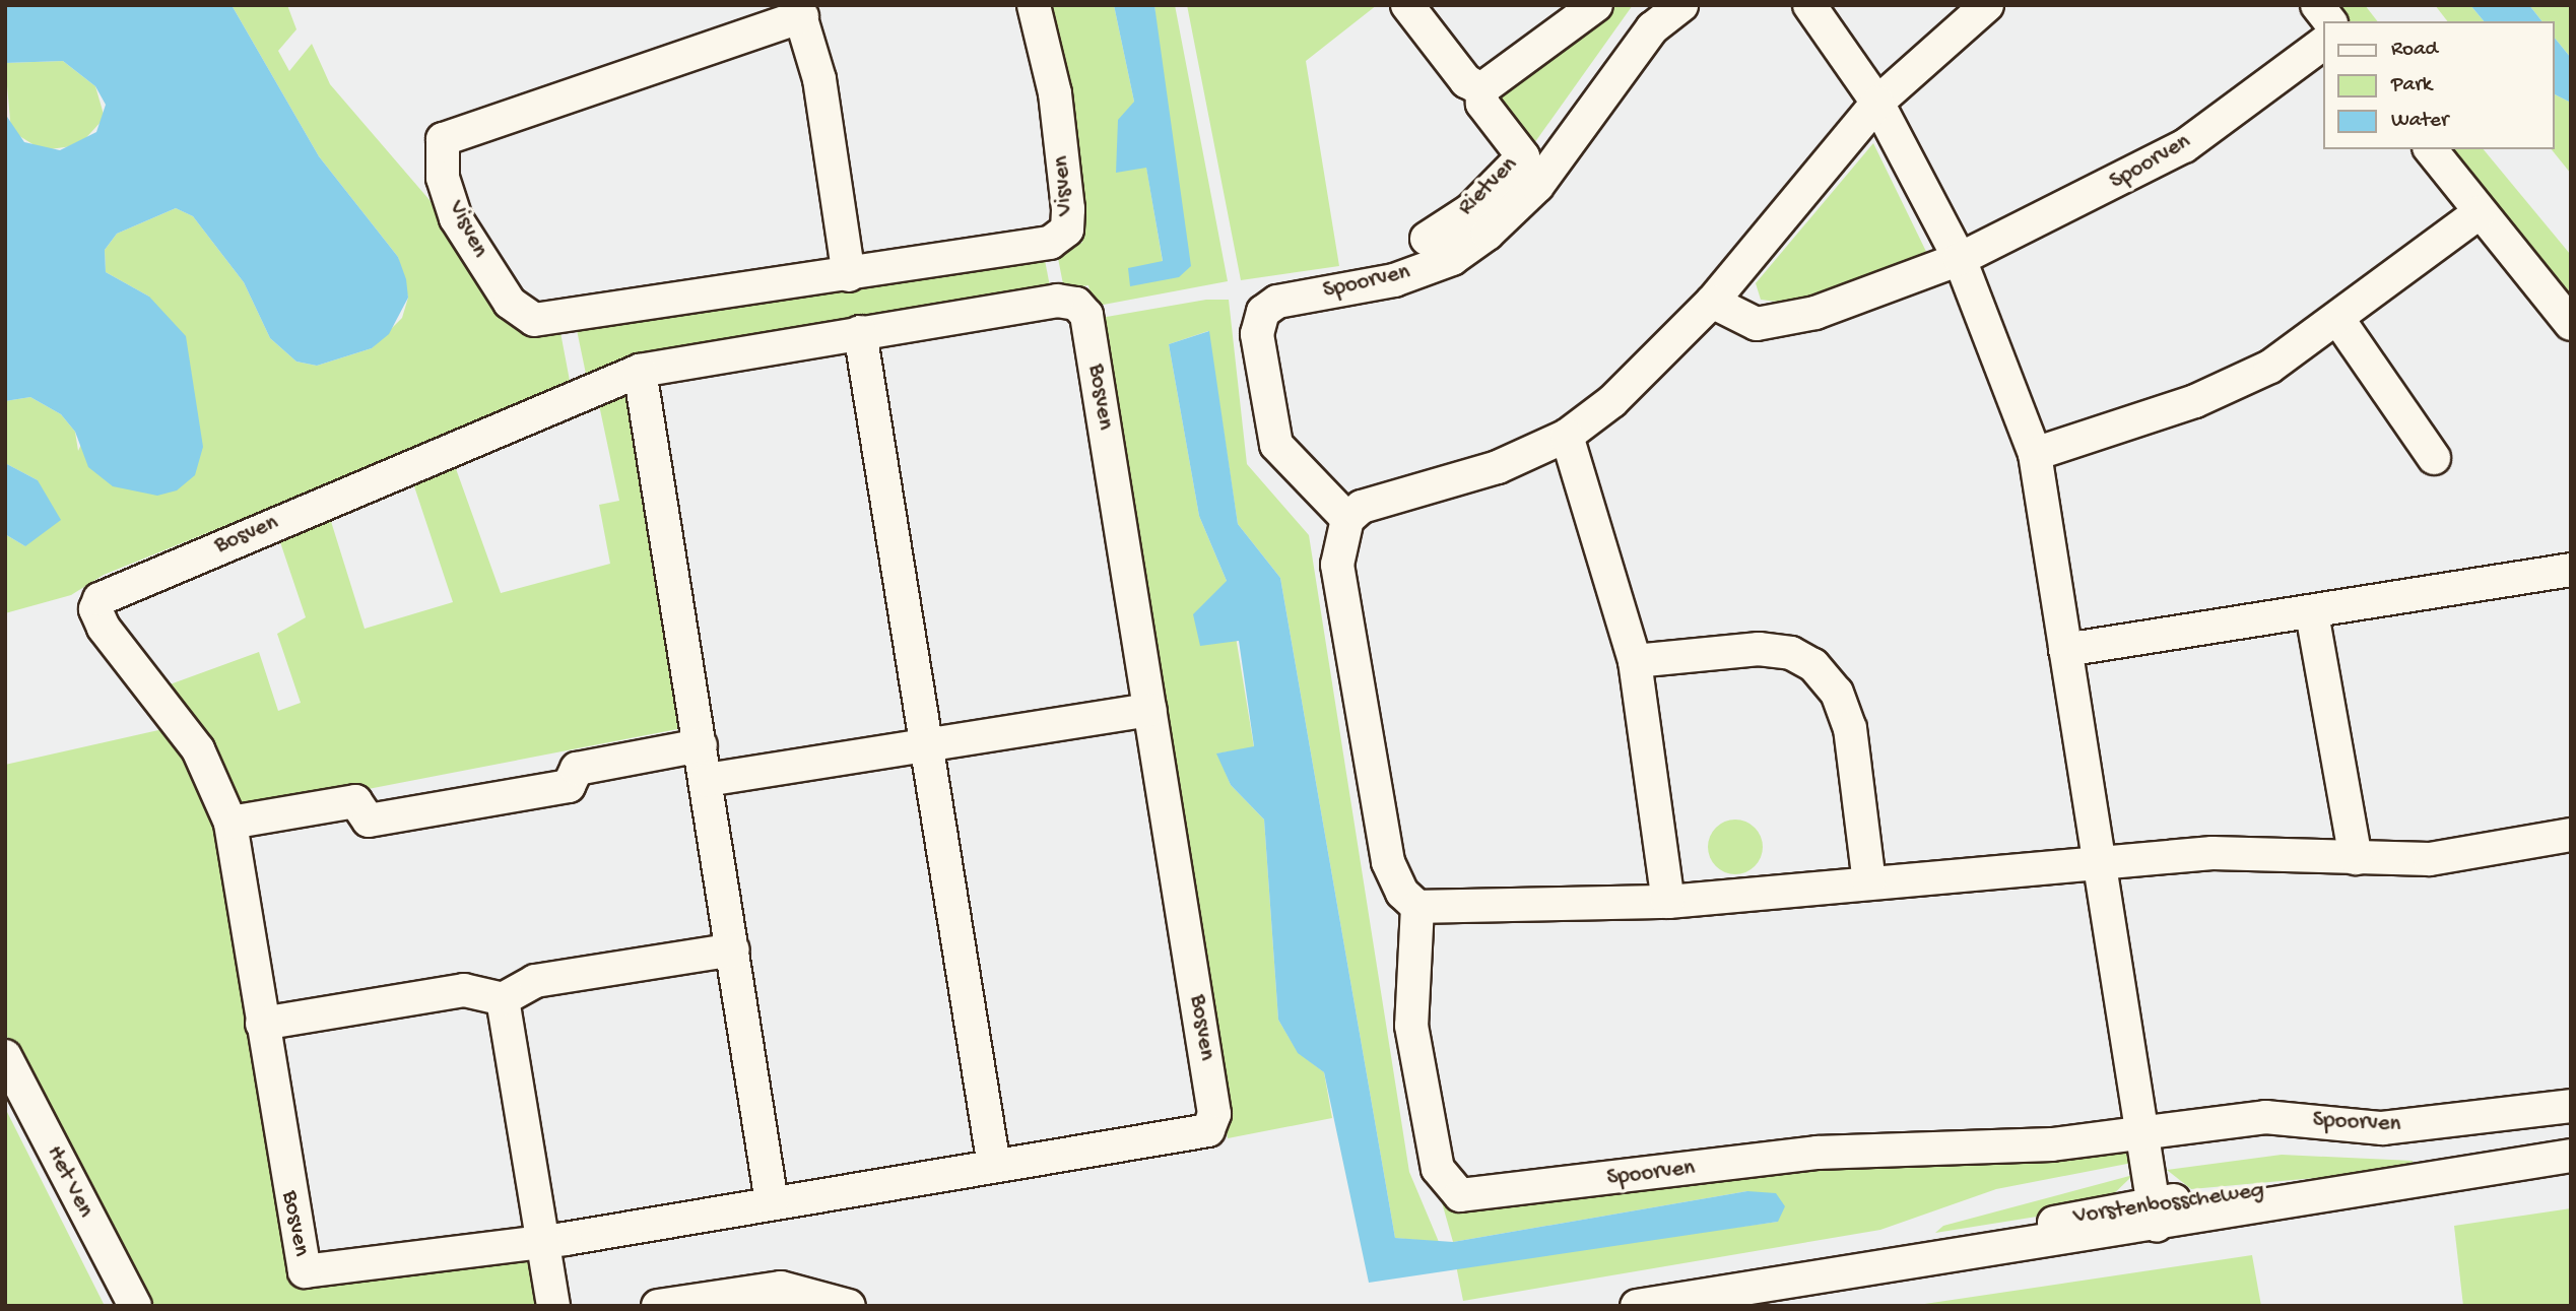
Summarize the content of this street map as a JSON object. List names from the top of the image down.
{
  "streets": {
    "street": [
      "Spoorven",
      "Visven",
      "Rietven",
      "Bosven",
      "Het Ven",
      "Vorstenbosscheweg"
    ]
  },
  "legend": ["Road", "Park", "Water"]
}
